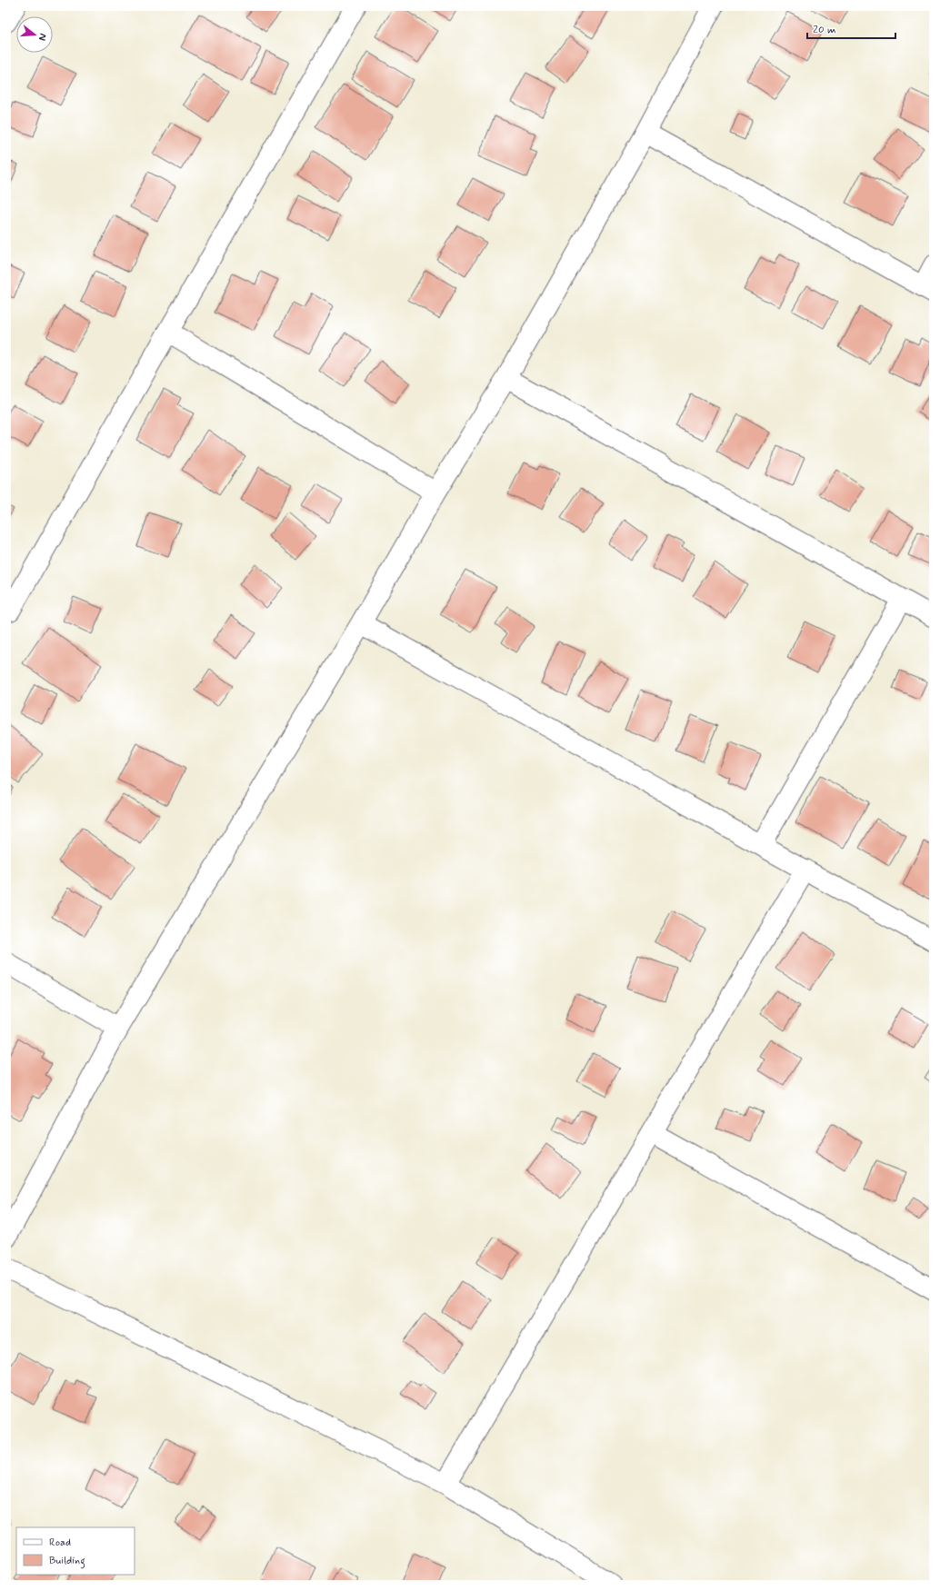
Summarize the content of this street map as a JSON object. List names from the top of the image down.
{
  "legend": ["Road", "Building"],
  "scale_bar": "20 m",
  "north": "right"
}
